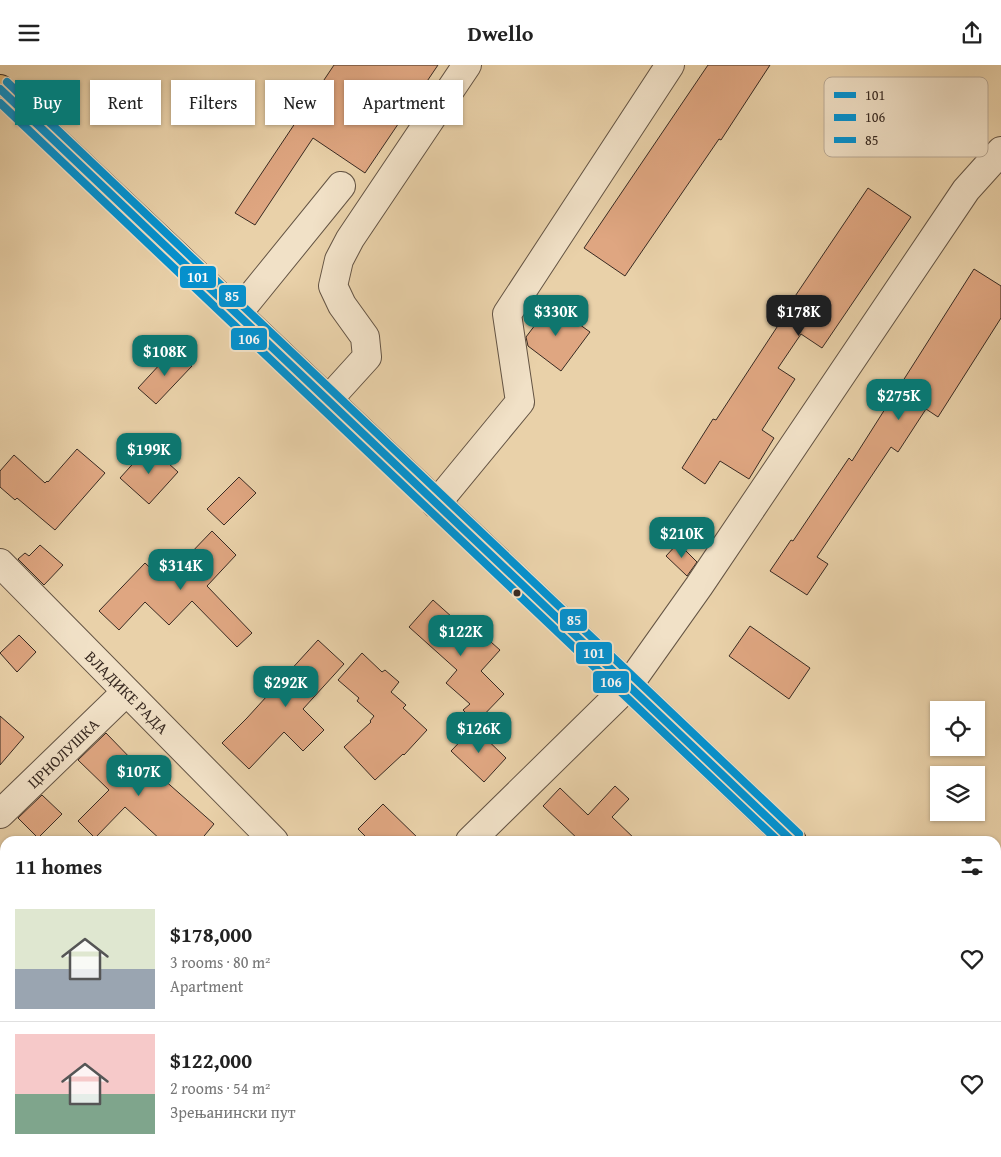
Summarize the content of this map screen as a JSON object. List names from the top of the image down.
{
  "streets": {
    "street": ["ВЛАДИКЕ РАДА", "ЦРНОЛУШКА"]
  },
  "crossings": [
    ["ВЛАДИКЕ РАДА", "ЦРНОЛУШКА"]
  ],
  "lines": ["transit line 85", "transit line 101", "transit line 106"],
  "legend": ["101", "106", "85"],
  "page": {
    "header": "Dwello",
    "chip": [
      "Buy",
      "Rent",
      "Filters",
      "New",
      "Apartment"
    ],
    "price": [
      "$330K",
      "$178K",
      "$108K",
      "$275K",
      "$199K",
      "$210K",
      "$314K",
      "$122K",
      "$292K",
      "$126K",
      "$107K"
    ],
    "heading": "11 homes",
    "list": [
      {
        "name": "$178,000",
        "note": "3 rooms · 80 m² · Apartment"
      },
      {
        "name": "$122,000",
        "note": "2 rooms · 54 m² · Зрењанински пут"
      }
    ]
  }
}
